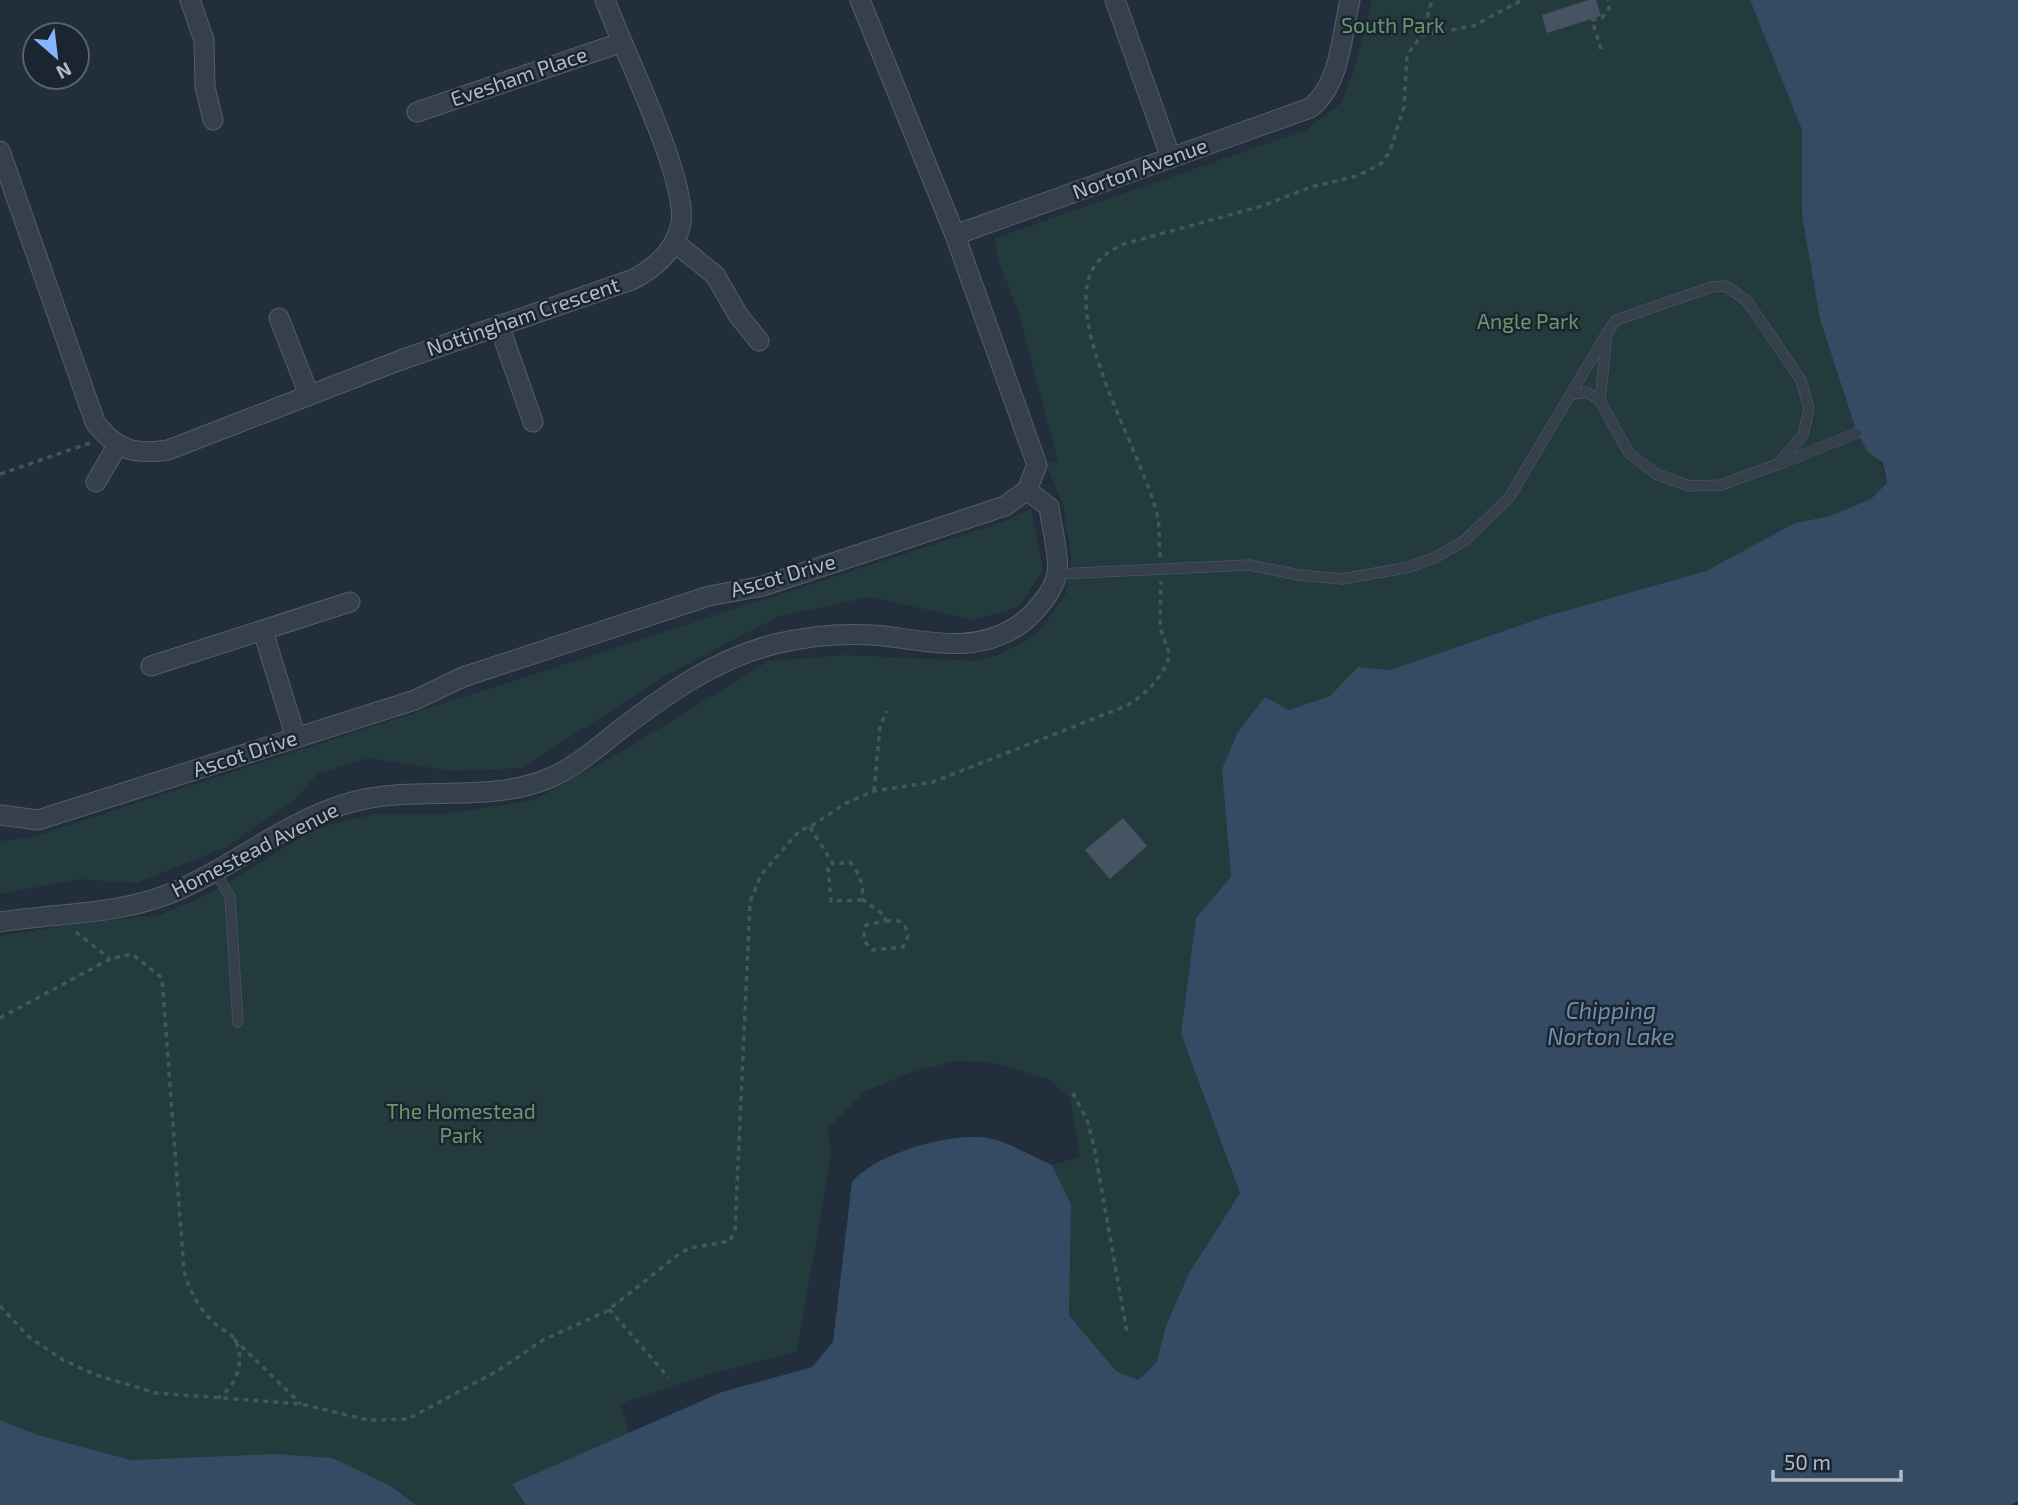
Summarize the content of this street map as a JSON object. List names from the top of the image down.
{
  "streets": {
    "street": [
      "Evesham Place",
      "Norton Avenue",
      "Nottingham Crescent",
      "Ascot Drive",
      "Homestead Avenue"
    ]
  },
  "crossings": [
    ["Evesham Place", "Nottingham Crescent"]
  ],
  "water": ["Chipping Norton Lake"],
  "parks": ["South Park", "Angle Park", "The Homestead Park"],
  "scale_bar": "50 m",
  "north": "bottom right"
}
